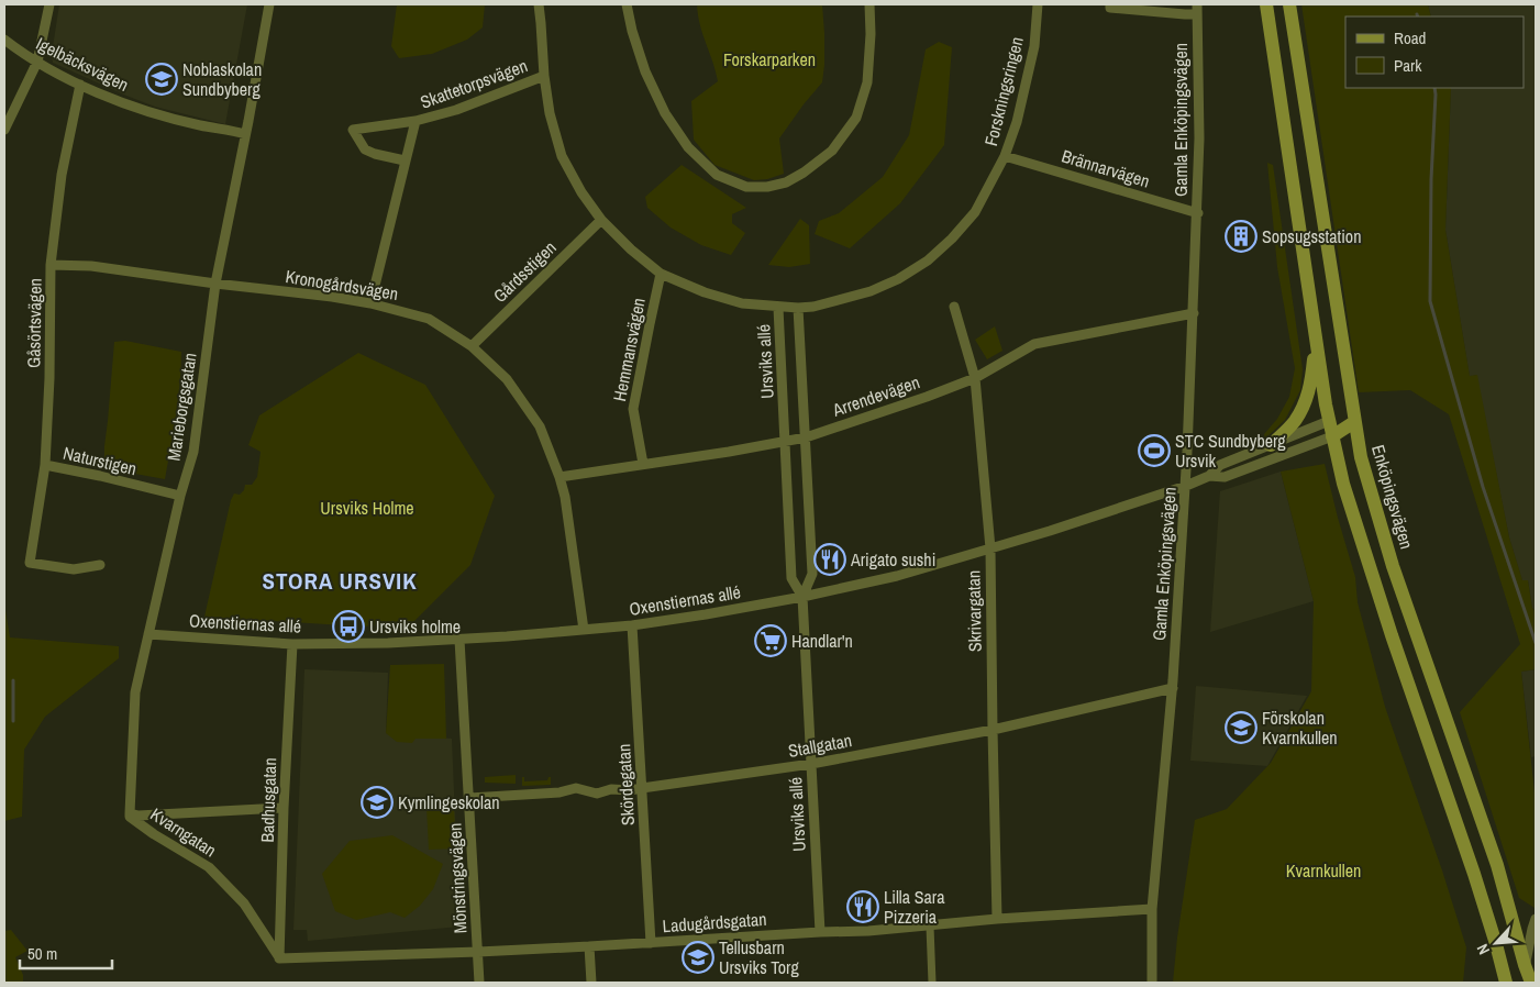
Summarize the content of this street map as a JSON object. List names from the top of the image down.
{
  "streets": {
    "main road": ["Enköpingsvägen"],
    "street": [
      "Igelbäcksvägen",
      "Skattetorpsvägen",
      "Forskningsringen",
      "Gamla Enköpingsvägen",
      "Brännarvägen",
      "Gårdsstigen",
      "Kronogårdsvägen",
      "Gåsörtsvägen",
      "Hemmansvägen",
      "Ursviks allé",
      "Arrendevägen",
      "Marieborgsgatan",
      "Naturstigen",
      "Oxenstiernas allé",
      "Skrivargatan",
      "Stallgatan",
      "Skördegatan",
      "Badhusgatan",
      "Kvarngatan",
      "Mönstringsvägen",
      "Ladugårdsgatan"
    ]
  },
  "crossings": [
    ["Igelbäcksvägen", "Gåsörtsvägen"],
    ["Igelbäcksvägen", "Marieborgsgatan"],
    ["Skattetorpsvägen", "Forskningsringen"],
    ["Skattetorpsvägen", "Kronogårdsvägen"],
    ["Forskningsringen", "Brännarvägen"],
    ["Forskningsringen", "Gårdsstigen"],
    ["Forskningsringen", "Hemmansvägen"],
    ["Forskningsringen", "Ursviks allé"],
    ["Gamla Enköpingsvägen", "Brännarvägen"],
    ["Gamla Enköpingsvägen", "Arrendevägen"],
    ["Gamla Enköpingsvägen", "Oxenstiernas allé"],
    ["Gamla Enköpingsvägen", "Stallgatan"],
    ["Gamla Enköpingsvägen", "Ladugårdsgatan"],
    ["Gårdsstigen", "Kronogårdsvägen"],
    ["Kronogårdsvägen", "Gåsörtsvägen"],
    ["Kronogårdsvägen", "Arrendevägen"],
    ["Kronogårdsvägen", "Marieborgsgatan"],
    ["Kronogårdsvägen", "Oxenstiernas allé"],
    ["Gåsörtsvägen", "Naturstigen"],
    ["Hemmansvägen", "Arrendevägen"],
    ["Ursviks allé", "Arrendevägen"],
    ["Ursviks allé", "Oxenstiernas allé"],
    ["Ursviks allé", "Stallgatan"],
    ["Ursviks allé", "Ladugårdsgatan"],
    ["Arrendevägen", "Skrivargatan"],
    ["Marieborgsgatan", "Naturstigen"],
    ["Marieborgsgatan", "Oxenstiernas allé"],
    ["Marieborgsgatan", "Kvarngatan"],
    ["Oxenstiernas allé", "Skrivargatan"],
    ["Oxenstiernas allé", "Skördegatan"],
    ["Oxenstiernas allé", "Badhusgatan"],
    ["Oxenstiernas allé", "Mönstringsvägen"],
    ["Skrivargatan", "Stallgatan"],
    ["Skrivargatan", "Ladugårdsgatan"],
    ["Stallgatan", "Skördegatan"],
    ["Stallgatan", "Mönstringsvägen"],
    ["Skördegatan", "Ladugårdsgatan"],
    ["Badhusgatan", "Kvarngatan"],
    ["Badhusgatan", "Ladugårdsgatan"],
    ["Kvarngatan", "Ladugårdsgatan"],
    ["Mönstringsvägen", "Ladugårdsgatan"]
  ],
  "districts": ["STORA URSVIK"],
  "parks": ["Forskarparken", "Ursviks Holme", "Kvarnkullen"],
  "places": {
    "school or university": [
      "Noblaskolan Sundbyberg",
      "Förskolan Kvarnkullen",
      "Kymlingeskolan",
      "Tellusbarn Ursviks Torg"
    ],
    "building": ["Sopsugsstation"],
    "sports": ["STC Sundbyberg Ursvik"],
    "restaurant": ["Arigato sushi", "Lilla Sara Pizzeria"],
    "bus stop": ["Ursviks holme"],
    "supermarket": ["Handlar'n"]
  },
  "legend": ["Road", "Park"],
  "scale_bar": "50 m",
  "north": "bottom left"
}
